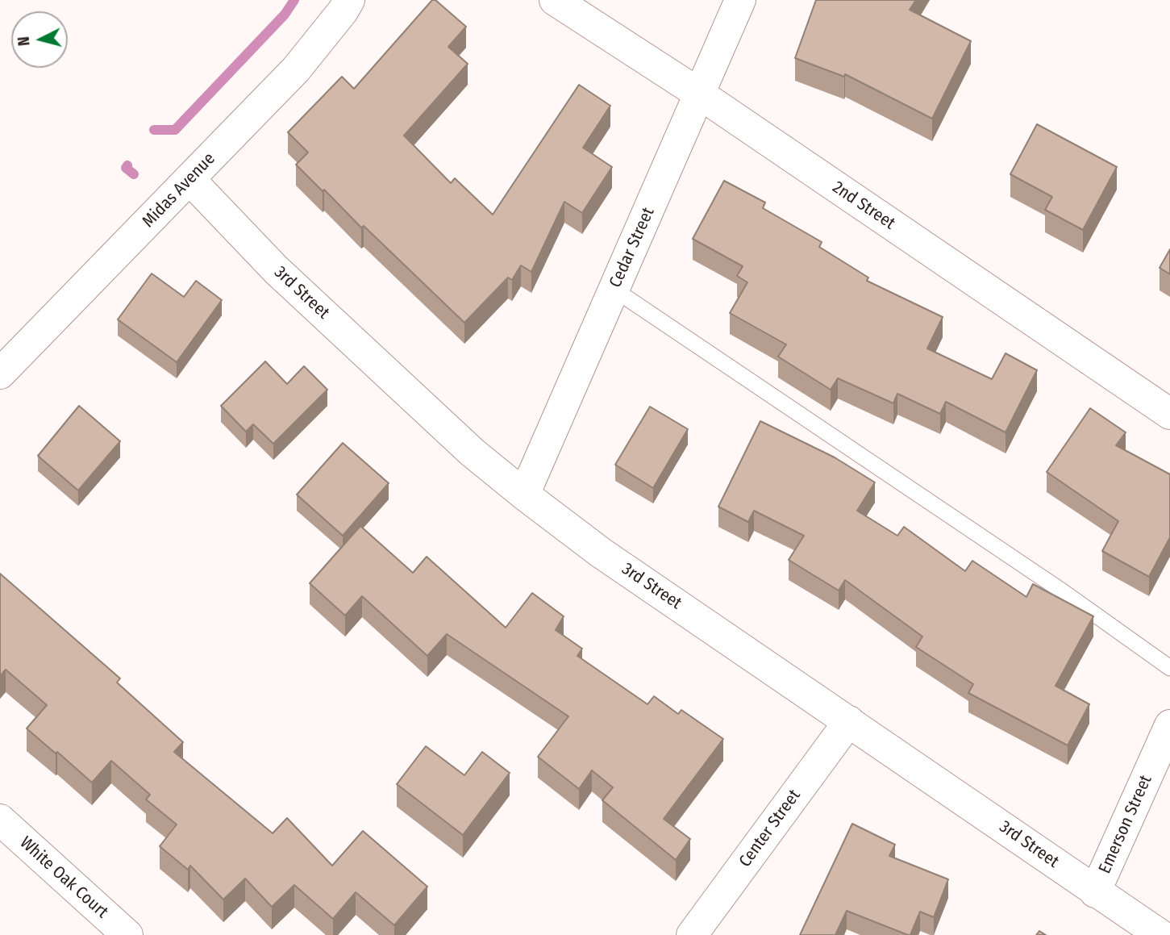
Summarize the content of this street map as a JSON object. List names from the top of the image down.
{
  "streets": {
    "street": [
      "Midas Avenue",
      "2nd Street",
      "Cedar Street",
      "3rd Street",
      "Emerson Street",
      "Center Street",
      "White Oak Court"
    ]
  },
  "crossings": [
    ["Midas Avenue", "3rd Street"],
    ["2nd Street", "Cedar Street"],
    ["Cedar Street", "3rd Street"],
    ["3rd Street", "Emerson Street"],
    ["3rd Street", "Center Street"]
  ],
  "north": "left"
}
